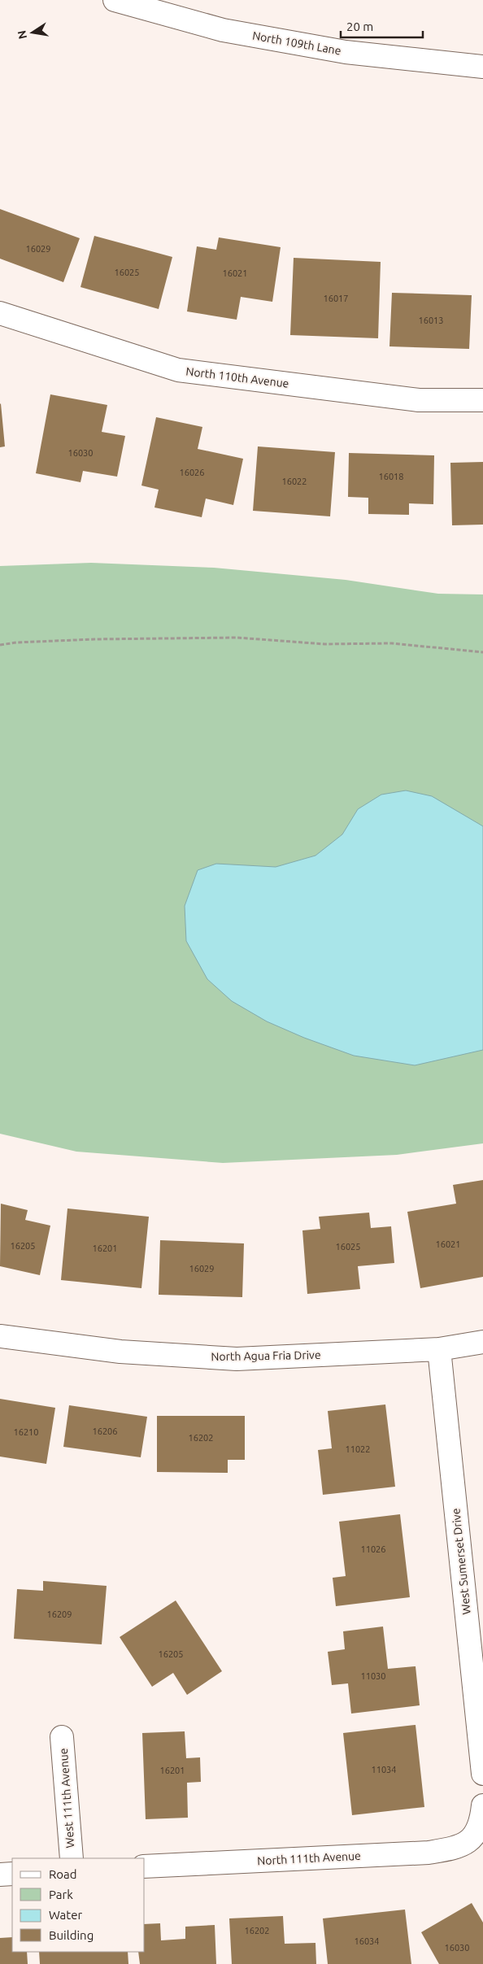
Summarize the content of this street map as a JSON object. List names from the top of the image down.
{
  "streets": {
    "street": [
      "North 109th Lane",
      "North 110th Avenue",
      "North Agua Fria Drive",
      "West Sumerset Drive",
      "West 111th Avenue",
      "North 111th Avenue"
    ]
  },
  "crossings": [
    ["North Agua Fria Drive", "West Sumerset Drive"]
  ],
  "house_numbers": [
    "16029",
    "16025",
    "16021",
    "16017",
    "16013",
    "16030",
    "16026",
    "16018",
    "16022",
    "16021",
    "16205",
    "16025",
    "16201",
    "16029",
    "16206",
    "16210",
    "16202",
    "11022",
    "11026",
    "16209",
    "16205",
    "11030",
    "11034",
    "16201",
    "16202",
    "16034",
    "16030"
  ],
  "legend": [
    "Road",
    "Park",
    "Water",
    "Building"
  ],
  "scale_bar": "20 m",
  "north": "left"
}
